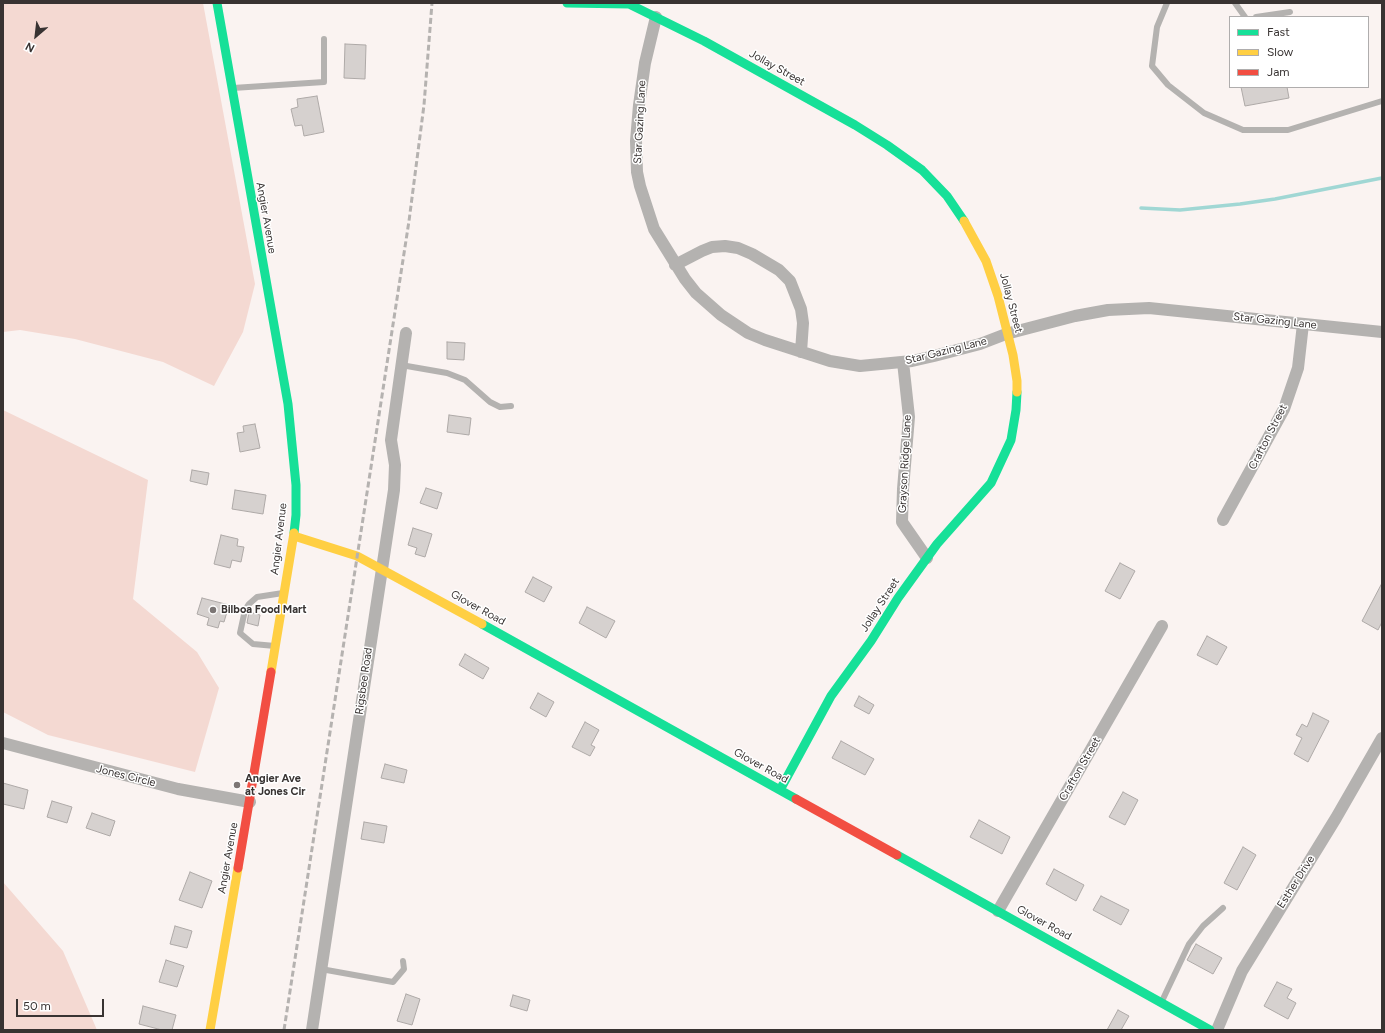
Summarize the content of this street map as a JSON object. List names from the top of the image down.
{
  "streets": {
    "street": [
      "Jollay Street",
      "Star Gazing Lane",
      "Angier Avenue",
      "Crafton Street",
      "Grayson Ridge Lane",
      "Glover Road",
      "Rigsbee Road",
      "Jones Circle",
      "Esther Drive"
    ]
  },
  "crossings": [
    ["Jollay Street", "Star Gazing Lane"],
    ["Jollay Street", "Grayson Ridge Lane"],
    ["Jollay Street", "Glover Road"],
    ["Star Gazing Lane", "Crafton Street"],
    ["Star Gazing Lane", "Grayson Ridge Lane"],
    ["Angier Avenue", "Glover Road"],
    ["Angier Avenue", "Jones Circle"],
    ["Crafton Street", "Glover Road"],
    ["Glover Road", "Rigsbee Road"]
  ],
  "places": ["Bilboa Food Mart", "Angier Ave at Jones Cir"],
  "legend": ["Fast", "Slow", "Jam"],
  "scale_bar": "50 m",
  "north": "bottom left"
}
